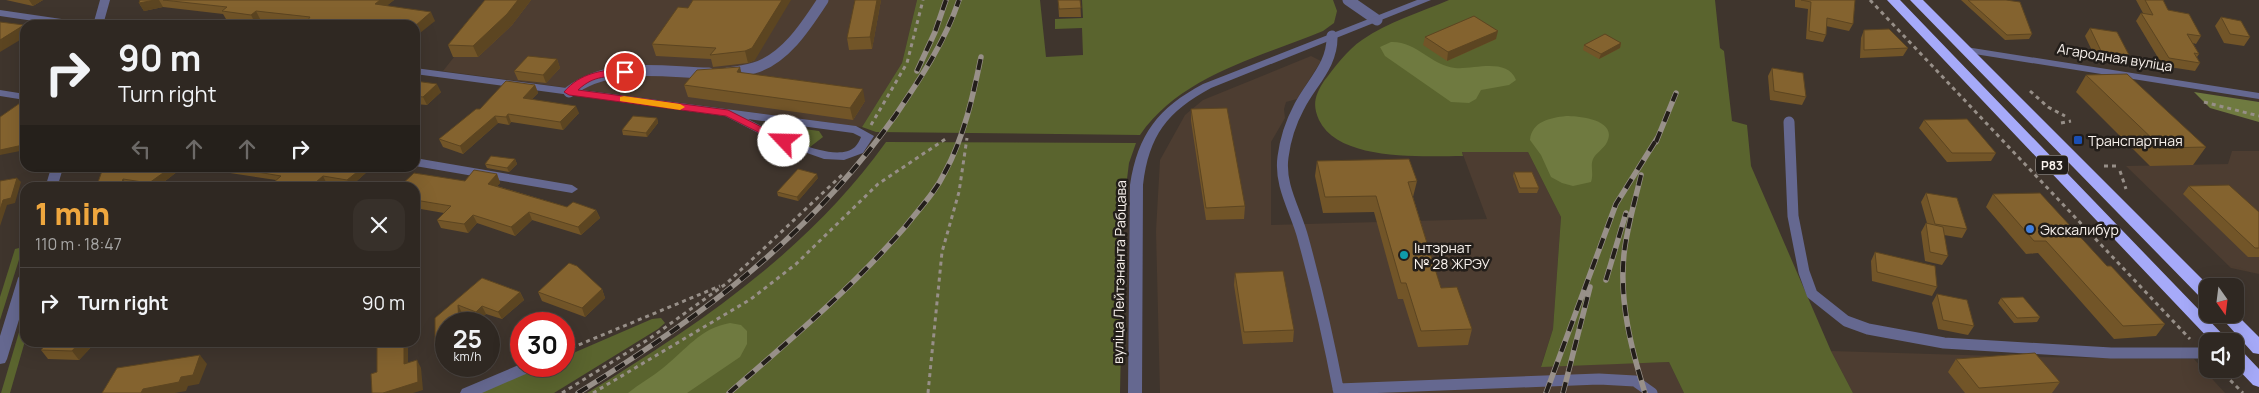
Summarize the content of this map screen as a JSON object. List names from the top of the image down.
{
  "streets": {
    "highway": ["Р83"],
    "street": ["Агародная вуліца", "вуліца Лейтэнанта Рабцава"]
  },
  "crossings": [
    ["Агародная вуліца", "Р83"]
  ],
  "places": {
    "transit": ["Транспартная"],
    "other": ["Экскалибур", "Інтэрнат № 28 ЖРЭУ"]
  },
  "north": "bottom",
  "page": {
    "turn": ["90 m", "Turn right"],
    "heading": ["1 min", "110 m · 18:47"],
    "list": [
      {
        "name": "Turn right",
        "value": "90 m"
      }
    ],
    "speed": "25 km/h",
    "limit": "30"
  }
}
